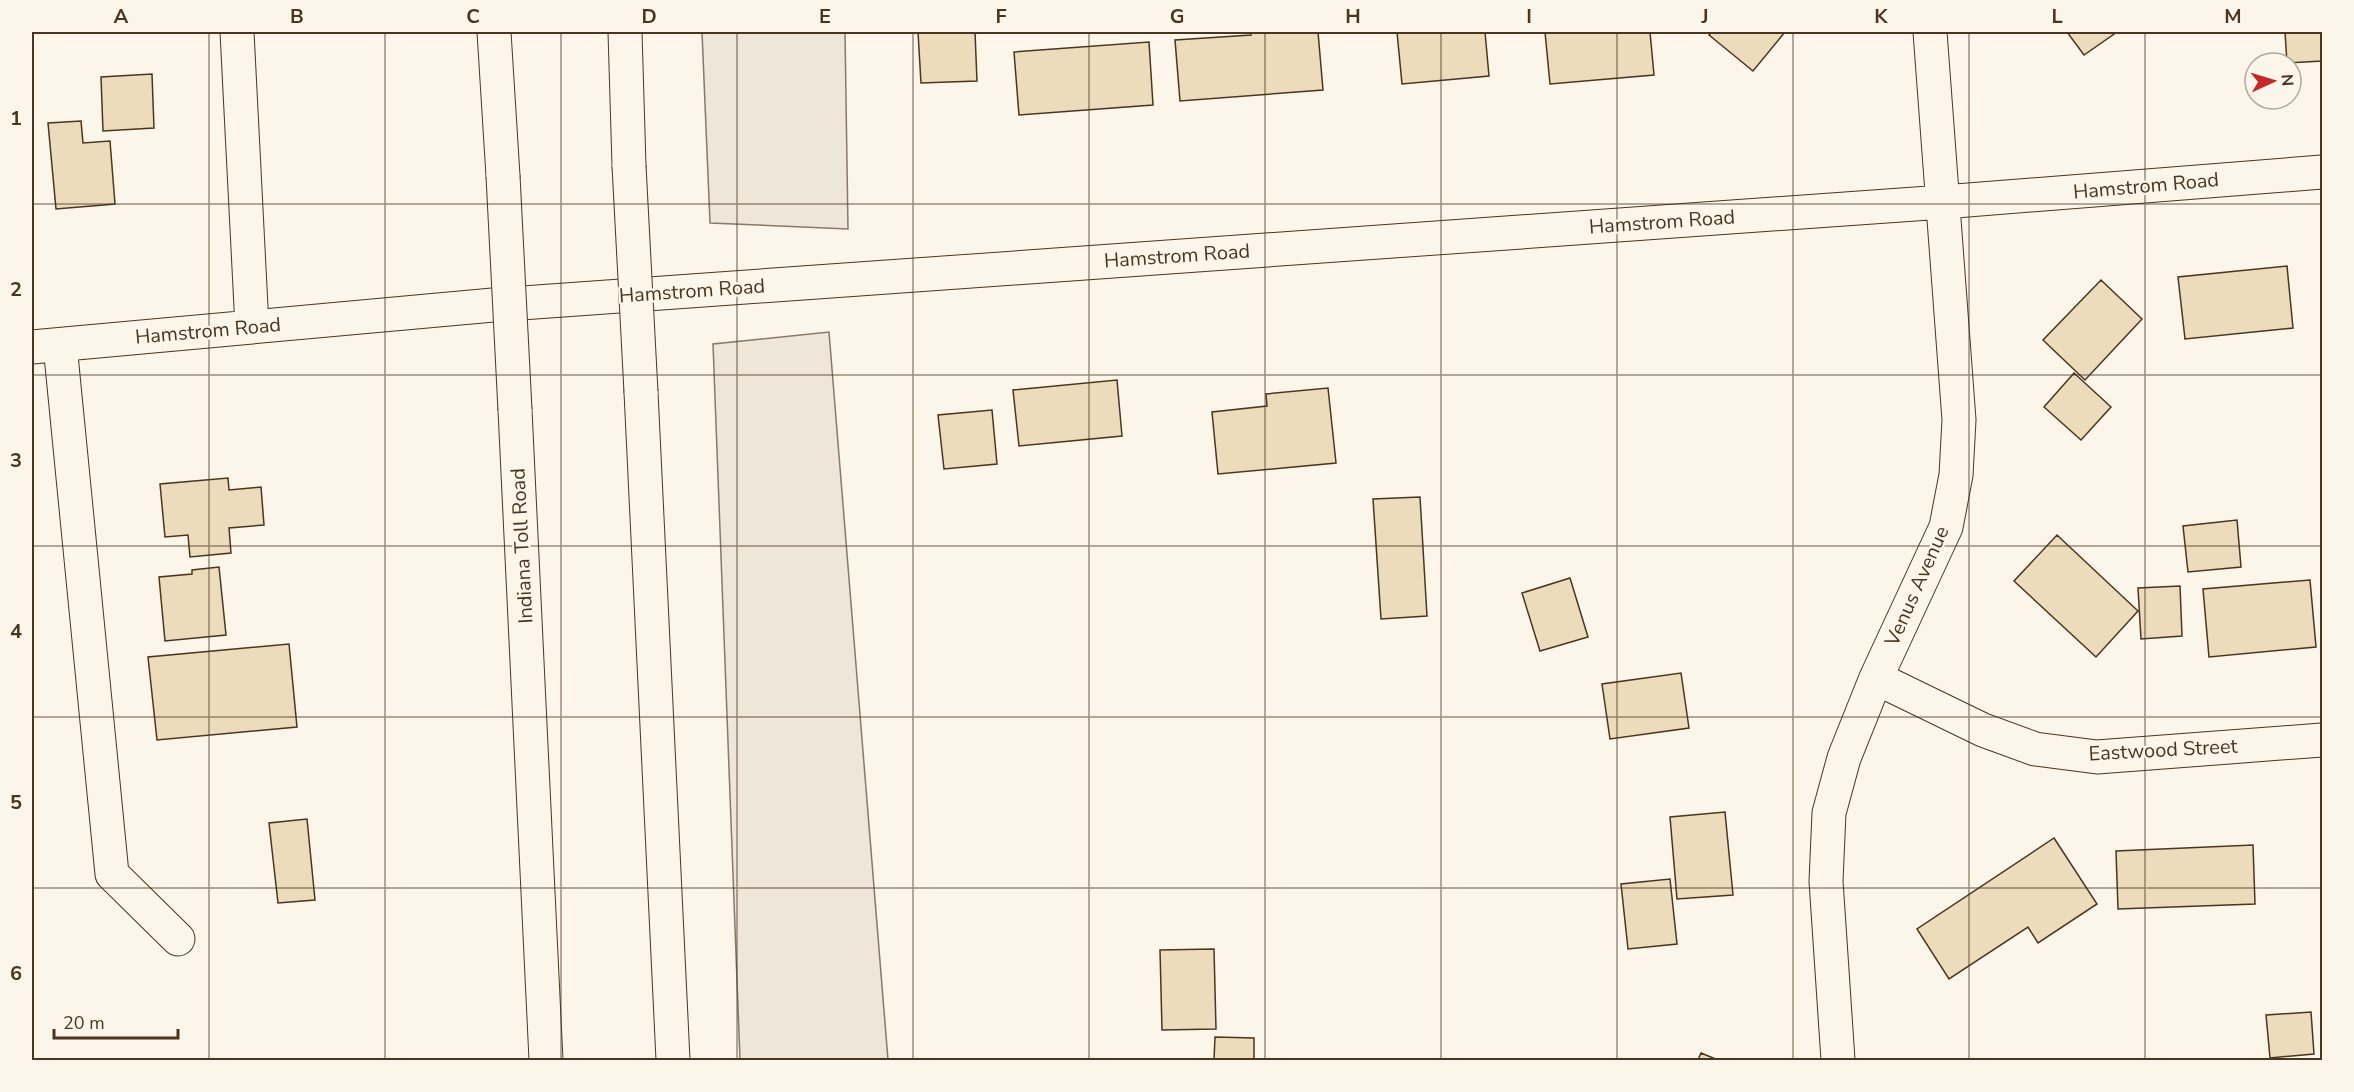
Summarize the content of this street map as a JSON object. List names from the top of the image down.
{
  "streets": {
    "main road": [
      "Hamstrom Road",
      "Indiana Toll Road",
      "Venus Avenue",
      "Eastwood Street"
    ]
  },
  "crossings": [
    ["Hamstrom Road", "Venus Avenue"],
    ["Venus Avenue", "Eastwood Street"]
  ],
  "scale_bar": "20 m",
  "north": "right",
  "grid": {
    "columns": [
      "A",
      "B",
      "C",
      "D",
      "E",
      "F",
      "G",
      "H",
      "I",
      "J",
      "K",
      "L",
      "M"
    ],
    "rows": [
      "1",
      "2",
      "3",
      "4",
      "5",
      "6"
    ]
  }
}
